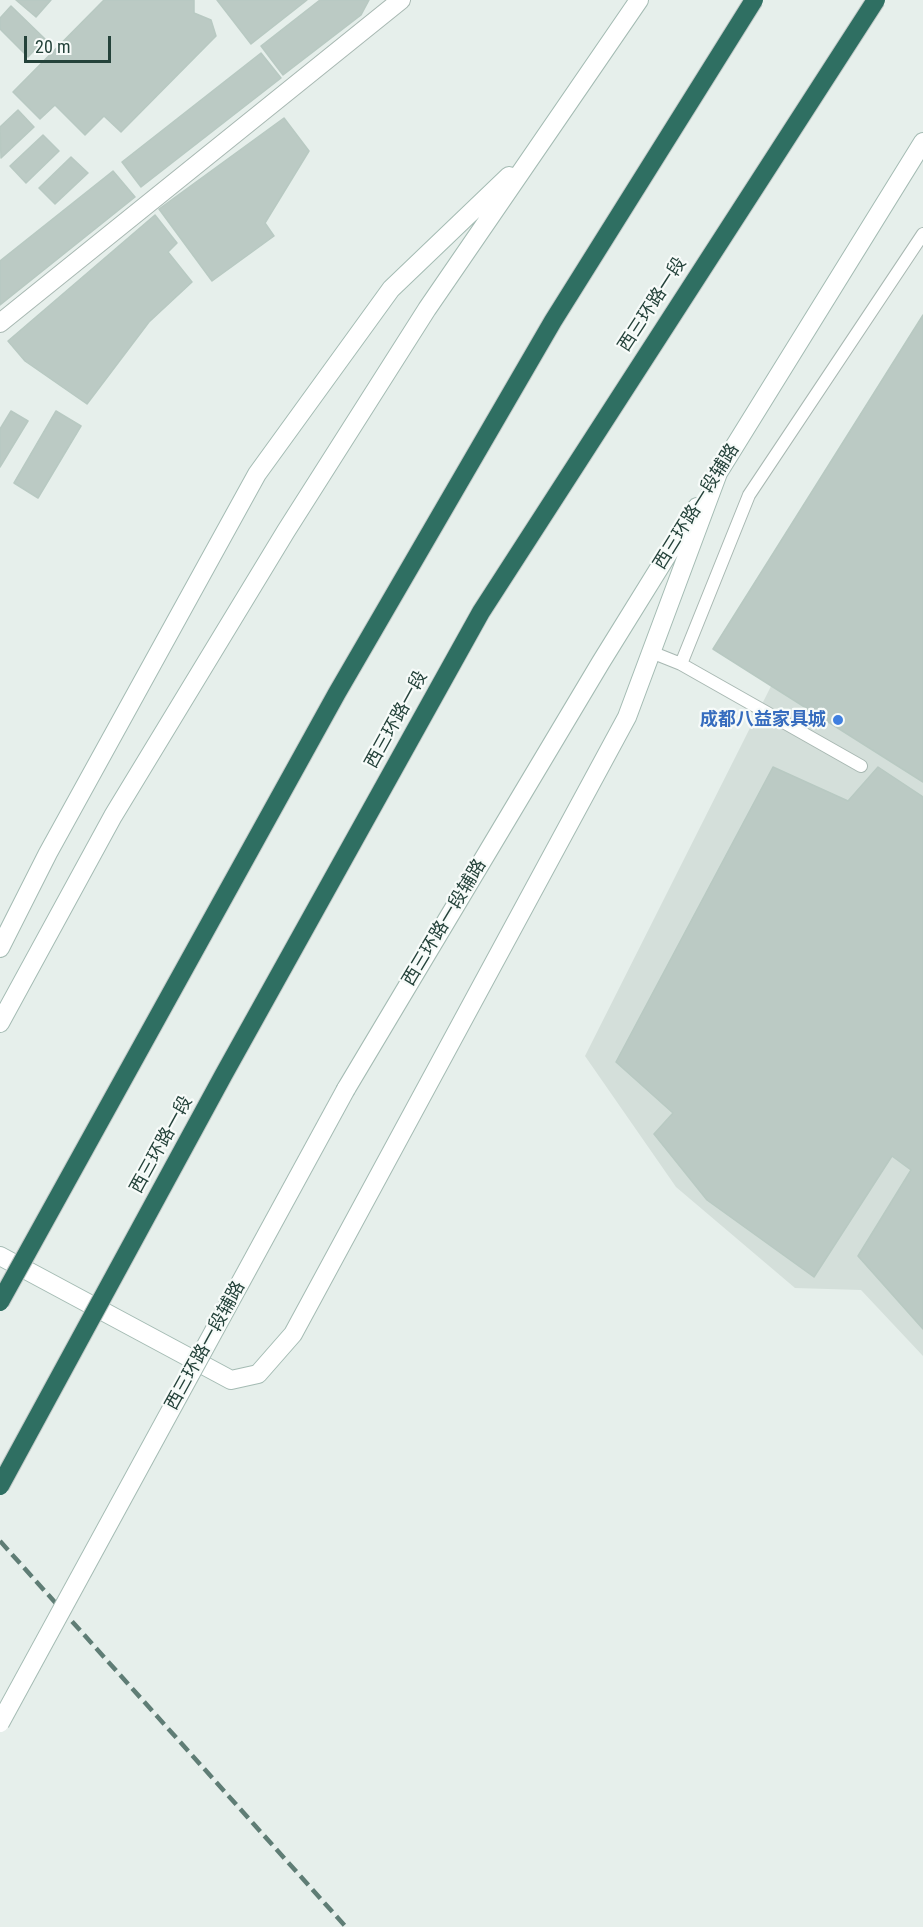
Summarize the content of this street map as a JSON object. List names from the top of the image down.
{
  "streets": {
    "highway": ["西三环路一段"],
    "main road": ["西三环路一段辅路"]
  },
  "places": ["成都八益家具城"],
  "scale_bar": "20 m"
}
